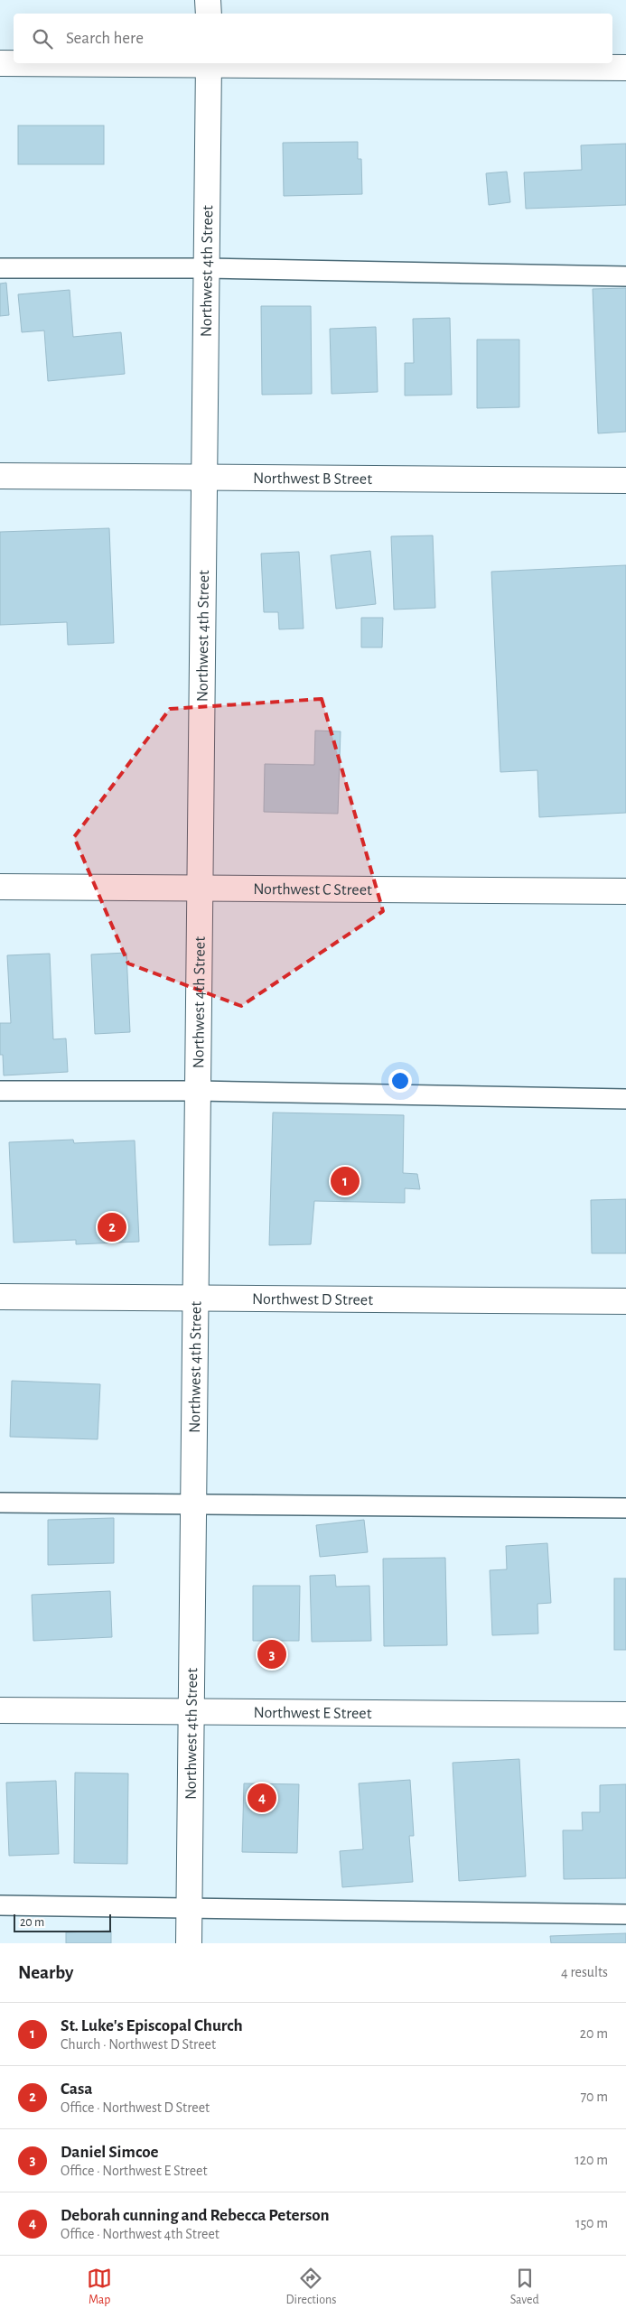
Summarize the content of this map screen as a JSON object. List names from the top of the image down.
{
  "streets": {
    "street": [
      "Northwest 4th Street",
      "Northwest B Street",
      "Northwest C Street",
      "Northwest D Street",
      "Northwest E Street"
    ]
  },
  "crossings": [
    ["Northwest 4th Street", "Northwest B Street"],
    ["Northwest 4th Street", "Northwest C Street"],
    ["Northwest 4th Street", "Northwest D Street"],
    ["Northwest 4th Street", "Northwest E Street"]
  ],
  "scale_bar": "20 m",
  "page": {
    "search": "Search here",
    "pins": [
      "1",
      "2",
      "3",
      "4"
    ],
    "scale": "20 m",
    "heading": ["Nearby", "4 results"],
    "list": [
      {
        "mark": "1",
        "name": "St. Luke's Episcopal Church",
        "note": "Church · Northwest D Street",
        "value": "20 m"
      },
      {
        "mark": "2",
        "name": "Casa",
        "note": "Office · Northwest D Street",
        "value": "70 m"
      },
      {
        "mark": "3",
        "name": "Daniel Simcoe",
        "note": "Office · Northwest E Street",
        "value": "120 m"
      },
      {
        "mark": "4",
        "name": "Deborah cunning and Rebecca Peterson",
        "note": "Office · Northwest 4th Street",
        "value": "150 m"
      }
    ],
    "nav": ["Map", "Directions", "Saved"]
  }
}
